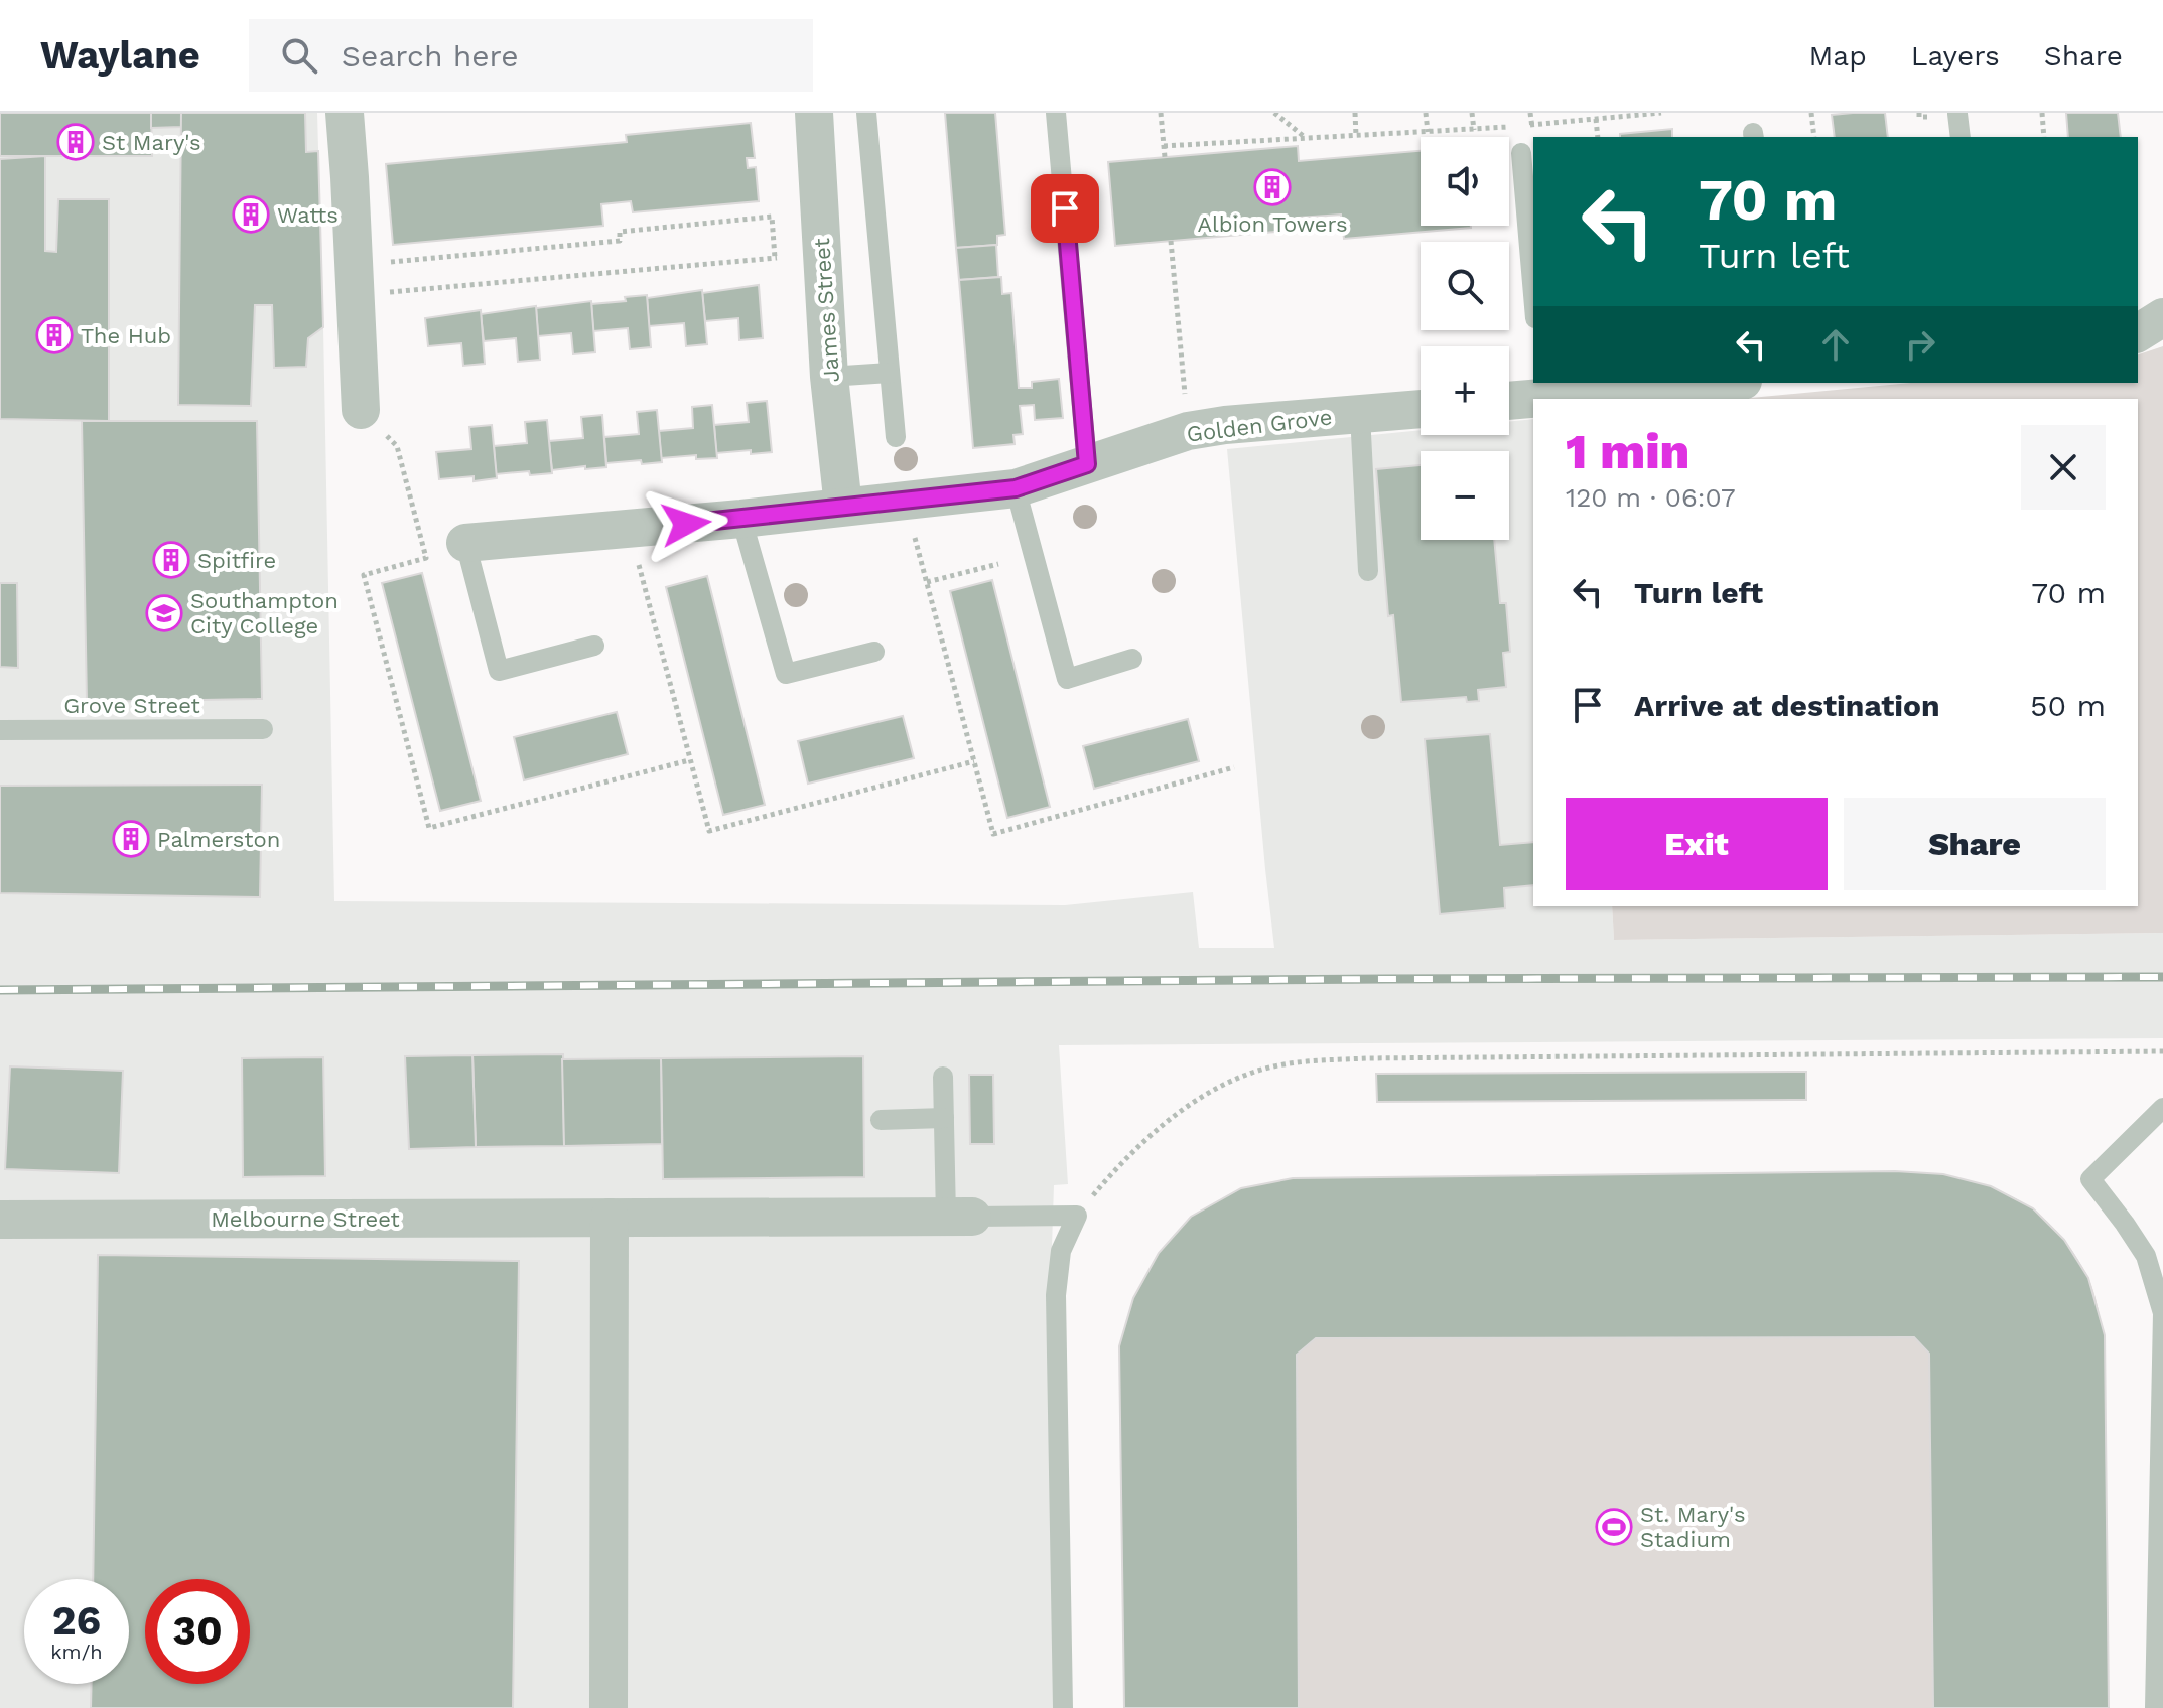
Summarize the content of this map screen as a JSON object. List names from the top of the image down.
{
  "streets": {
    "street": ["James Street", "Golden Grove", "Melbourne Street"],
    "lane": ["Grove Street"]
  },
  "crossings": [
    ["James Street", "Golden Grove"]
  ],
  "places": {
    "building": [
      "St Mary's",
      "Albion Towers",
      "Watts",
      "The Hub",
      "Spitfire",
      "Palmerston"
    ],
    "school or university": ["Southampton City College"],
    "sports": ["St. Mary's Stadium"]
  },
  "page": {
    "header": "Waylane",
    "search": "Search here",
    "nav": ["Map", "Layers", "Share"],
    "map_buttons": ["+", "−"],
    "turn": ["70 m", "Turn left"],
    "heading": ["1 min", "120 m · 06:07"],
    "list": [
      {
        "name": "Turn left",
        "value": "70 m"
      },
      {
        "name": "Arrive at destination",
        "value": "50 m"
      }
    ],
    "buttons": ["Exit", "Share"],
    "speed": "26 km/h",
    "limit": "30"
  }
}
